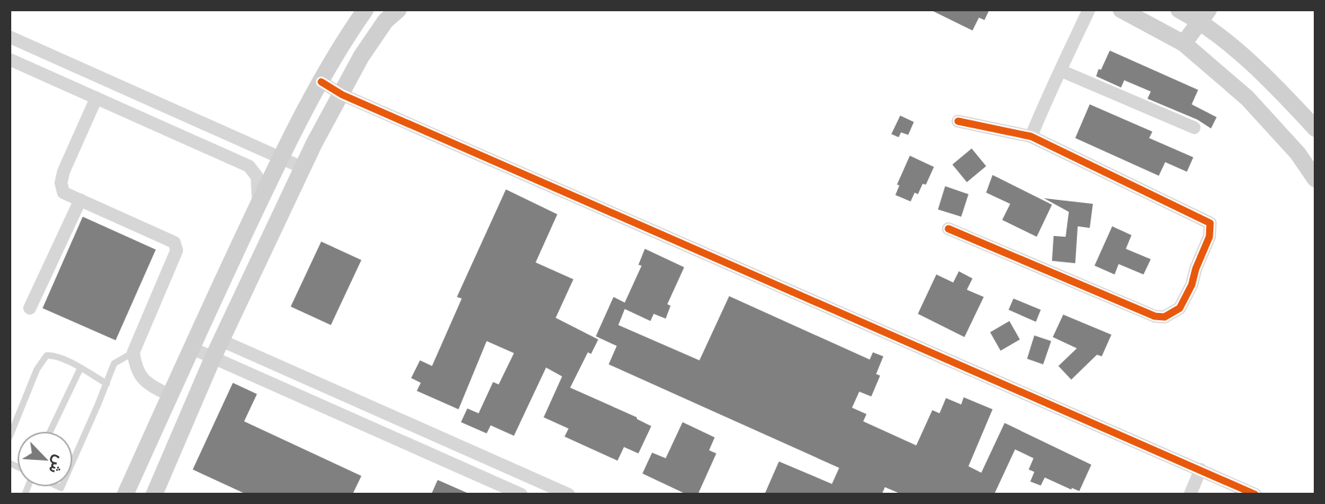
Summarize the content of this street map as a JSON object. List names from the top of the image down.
{
  "north": "bottom right"
}
